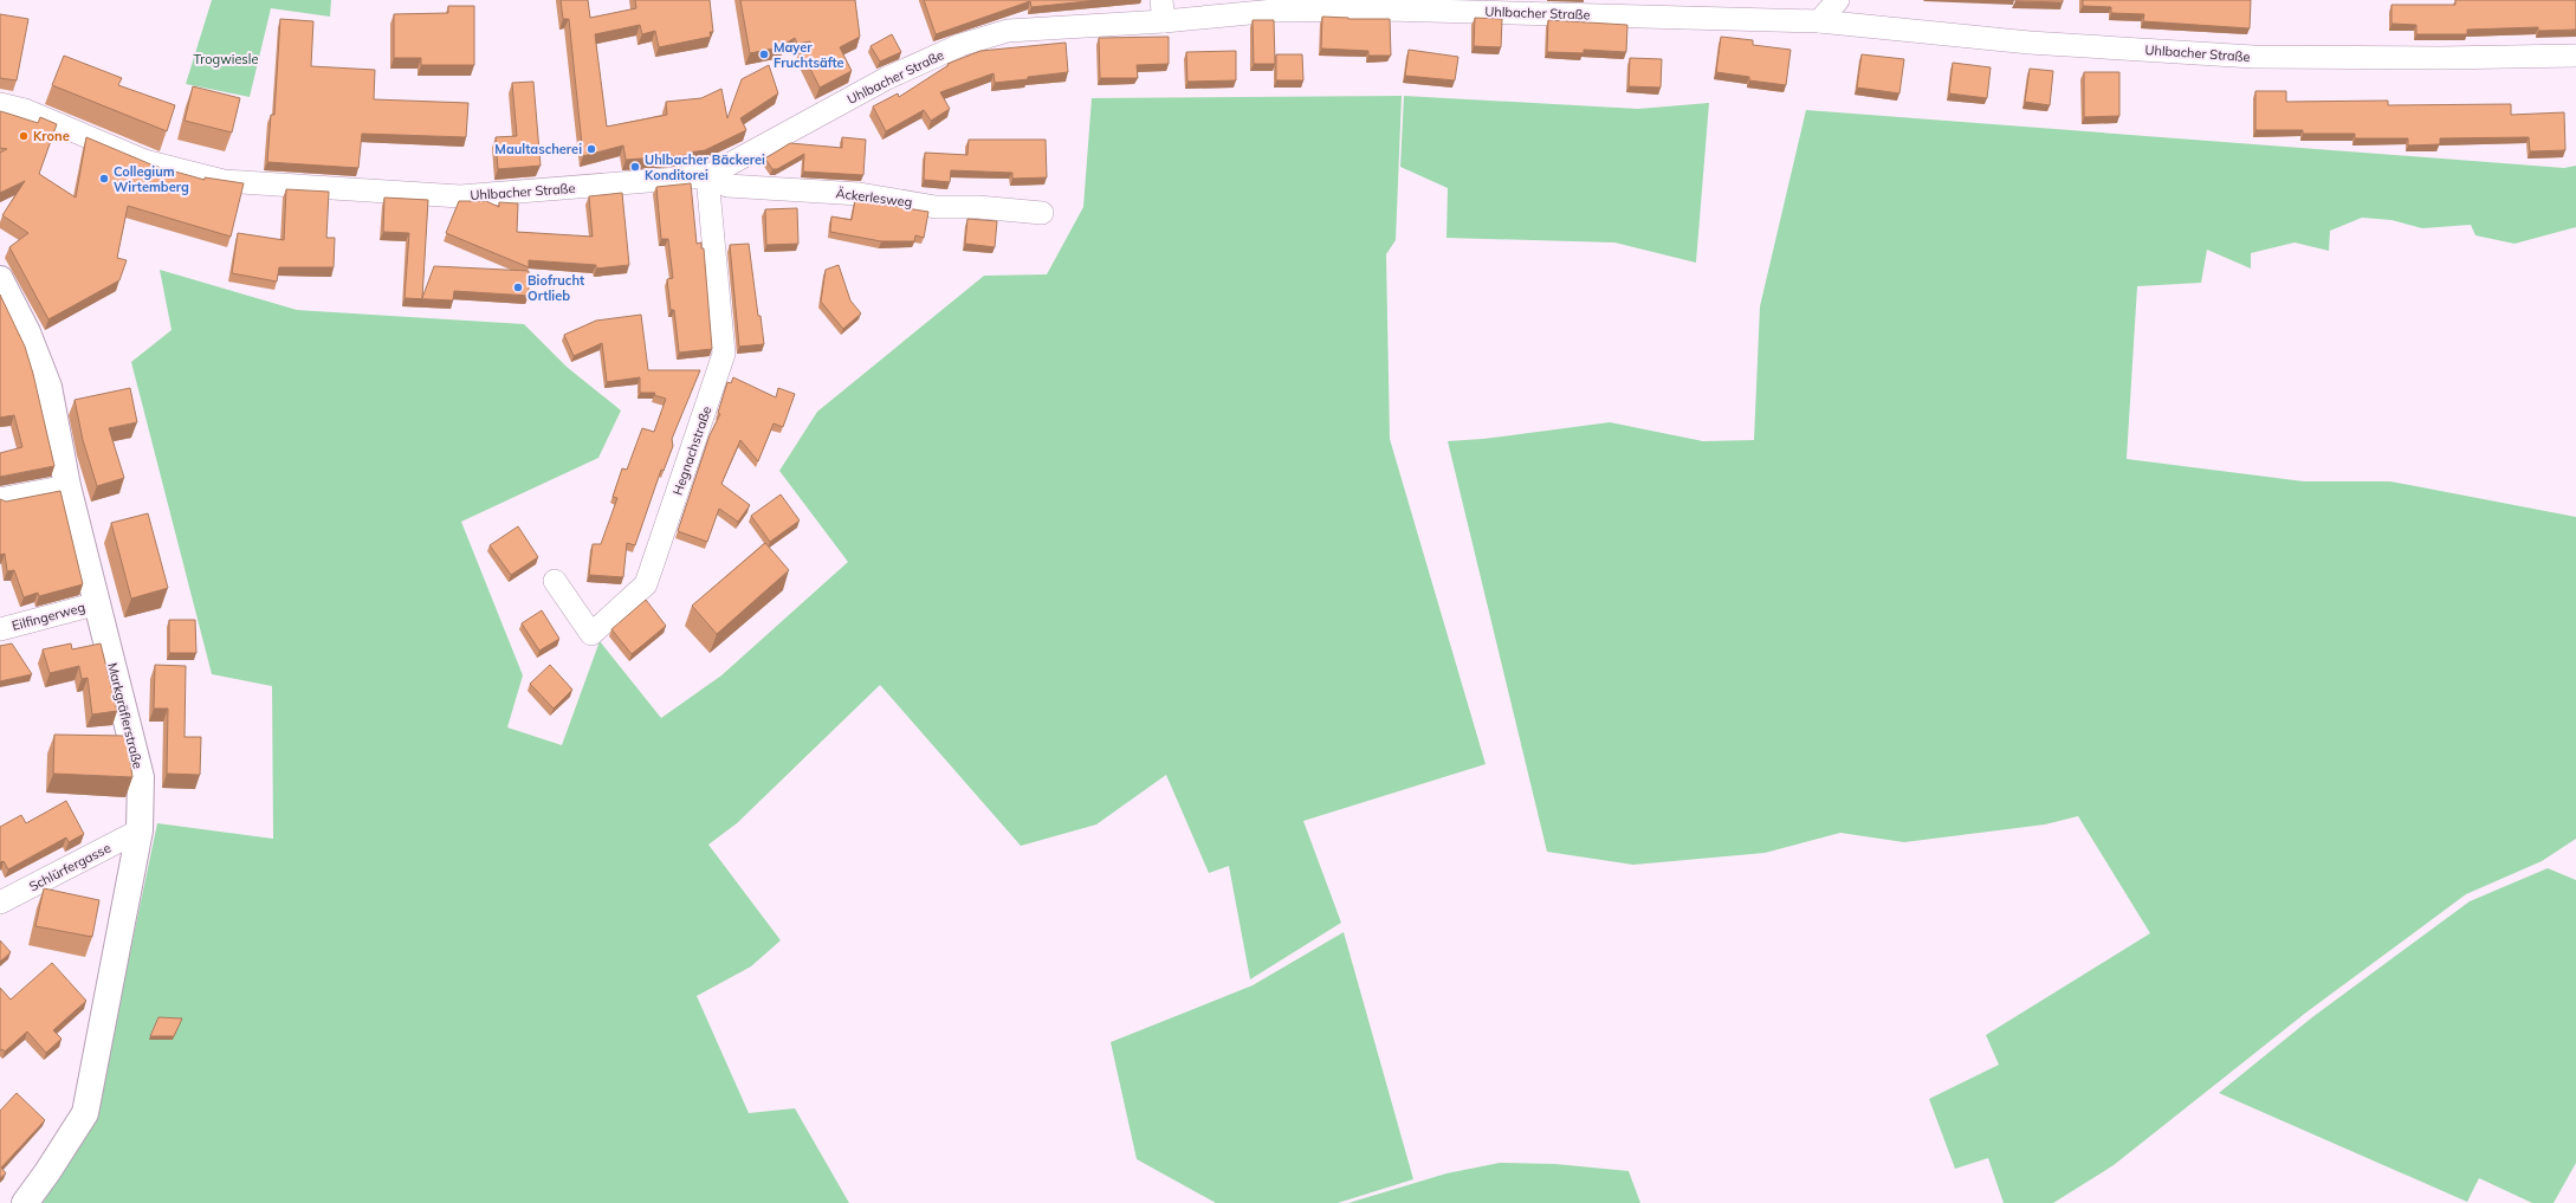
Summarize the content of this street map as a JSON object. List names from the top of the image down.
{
  "streets": {
    "street": [
      "Uhlbacher Straße",
      "Äckerlesweg",
      "Hegnachstraße",
      "Eilfingerweg",
      "Markgräflerstraße",
      "Schlürfergasse"
    ]
  },
  "crossings": [
    ["Uhlbacher Straße", "Äckerlesweg"],
    ["Uhlbacher Straße", "Hegnachstraße"],
    ["Äckerlesweg", "Hegnachstraße"],
    ["Eilfingerweg", "Markgräflerstraße"],
    ["Markgräflerstraße", "Schlürfergasse"]
  ],
  "parks": ["Trogwiesle"],
  "places": [
    "Mayer Fruchtsäfte",
    "Krone",
    "Maultascherei",
    "Uhlbacher Bäckerei Konditorei",
    "Collegium Wirtemberg",
    "Biofrucht Ortlieb"
  ]
}
